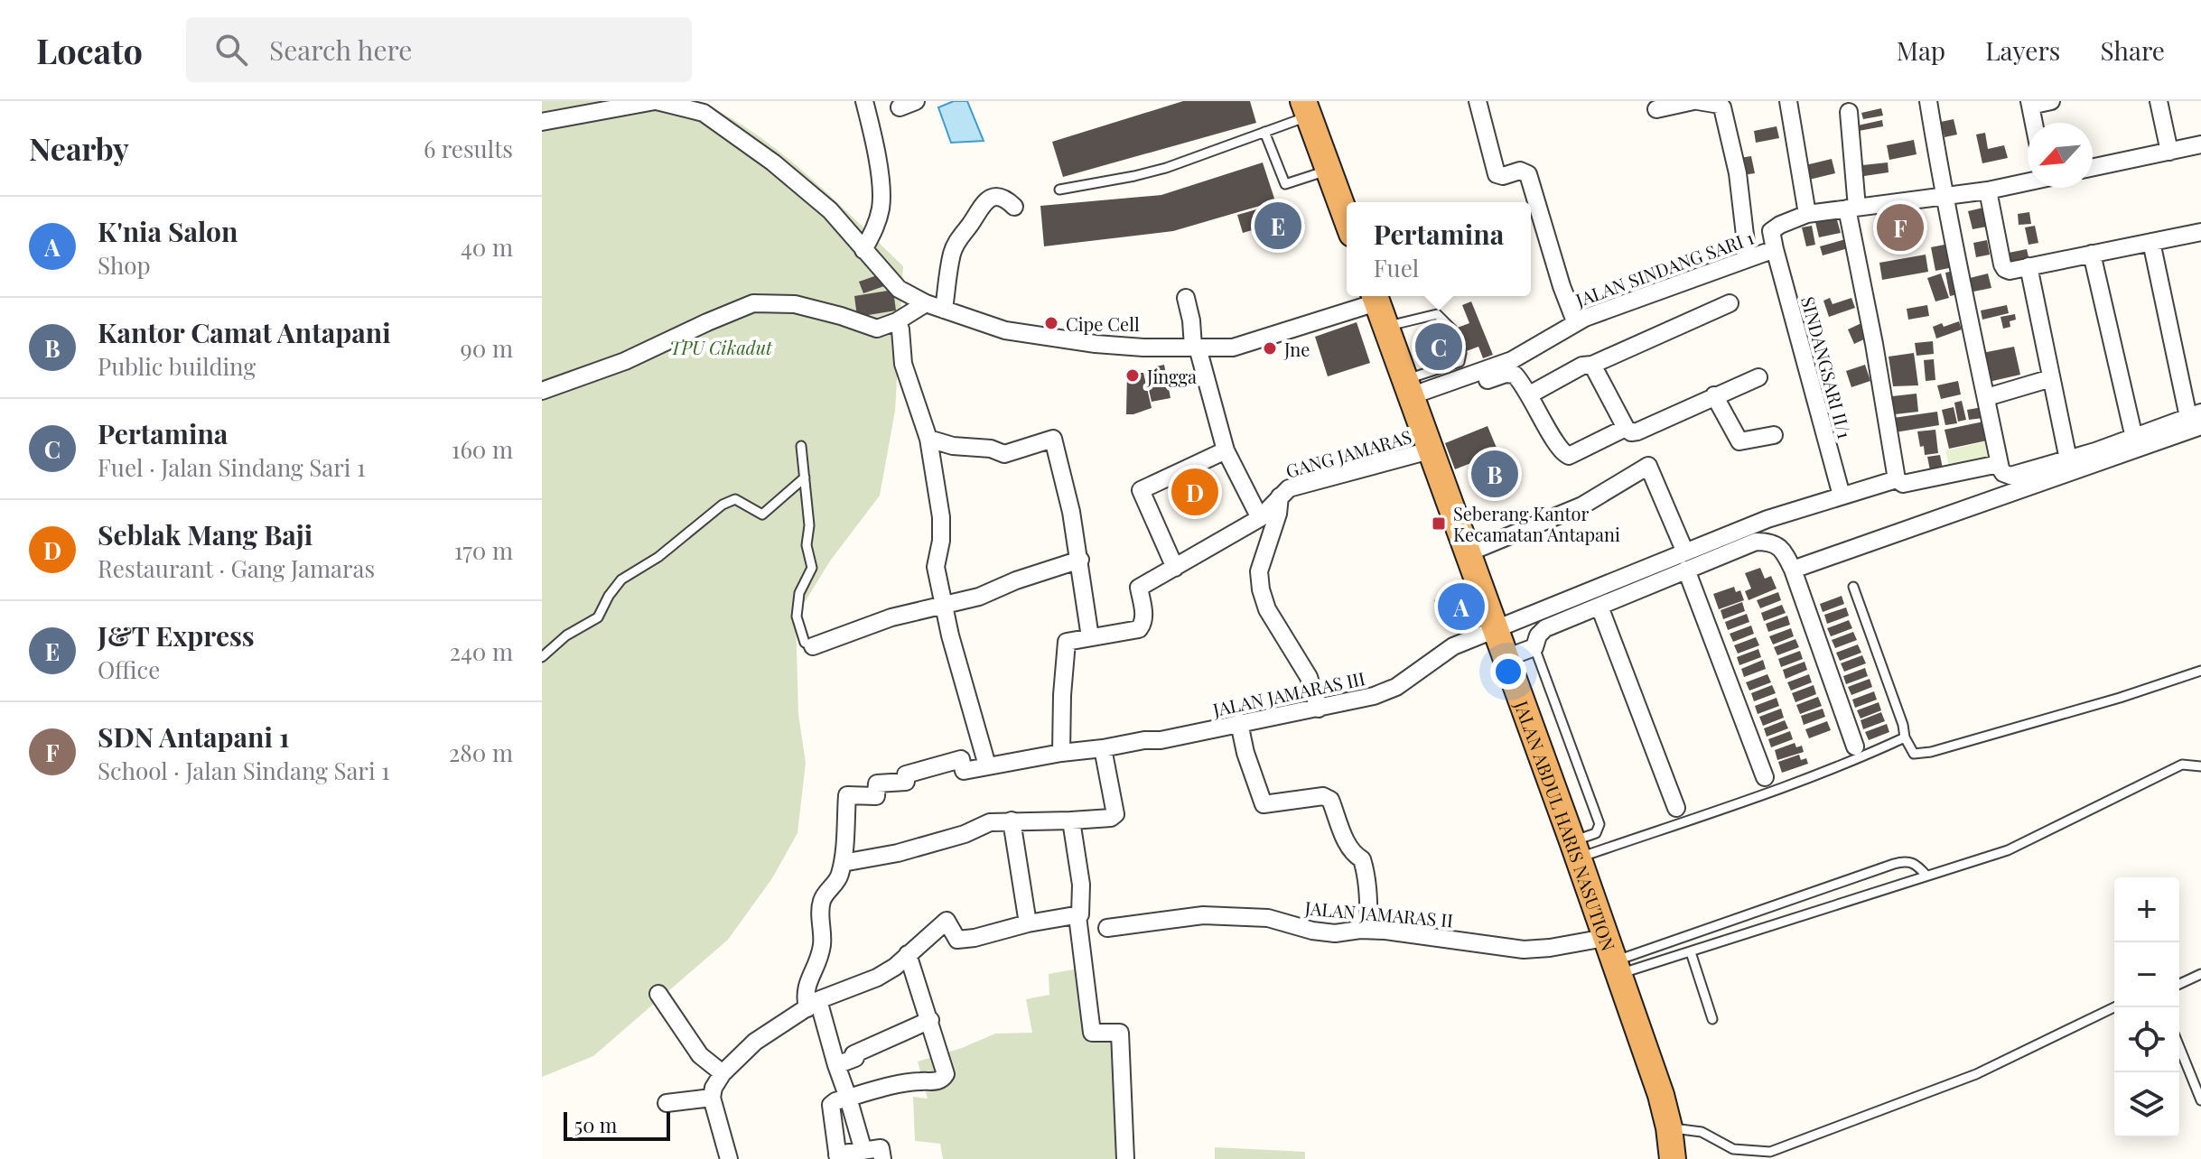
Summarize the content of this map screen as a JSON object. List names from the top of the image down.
{
  "streets": {
    "highway": ["JALAN ABDUL HARIS NASUTION"],
    "street": [
      "JALAN SINDANG SARI 1",
      "SINDANGSARI II/1",
      "GANG JAMARAS",
      "JALAN JAMARAS III",
      "JALAN JAMARAS II"
    ]
  },
  "crossings": [
    ["JALAN SINDANG SARI 1", "SINDANGSARI II/1"],
    ["JALAN SINDANG SARI 1", "JALAN ABDUL HARIS NASUTION"],
    ["GANG JAMARAS", "JALAN JAMARAS III"],
    ["GANG JAMARAS", "JALAN ABDUL HARIS NASUTION"],
    ["JALAN JAMARAS III", "JALAN ABDUL HARIS NASUTION"],
    ["JALAN ABDUL HARIS NASUTION", "JALAN JAMARAS II"]
  ],
  "parks": ["TPU Cikadut"],
  "places": {
    "other": ["Cipe Cell", "Jne", "Jingga"],
    "transit": ["Seberang Kantor Kecamatan Antapani"]
  },
  "scale_bar": "50 m",
  "north": "bottom left",
  "page": {
    "header": "Locato",
    "search": "Search here",
    "nav": ["Map", "Layers", "Share"],
    "heading": ["Nearby", "6 results"],
    "list": [
      {
        "mark": "A",
        "name": "K'nia Salon",
        "note": "Shop",
        "value": "40 m"
      },
      {
        "mark": "B",
        "name": "Kantor Camat Antapani",
        "note": "Public building",
        "value": "90 m"
      },
      {
        "mark": "C",
        "name": "Pertamina",
        "note": "Fuel · Jalan Sindang Sari 1",
        "value": "160 m"
      },
      {
        "mark": "D",
        "name": "Seblak Mang Baji",
        "note": "Restaurant · Gang Jamaras",
        "value": "170 m"
      },
      {
        "mark": "E",
        "name": "J&T Express",
        "note": "Office",
        "value": "240 m"
      },
      {
        "mark": "F",
        "name": "SDN Antapani 1",
        "note": "School · Jalan Sindang Sari 1",
        "value": "280 m"
      }
    ],
    "pins": [
      "E",
      "F",
      "C",
      "B",
      "D",
      "A"
    ],
    "popup": ["Pertamina", "Fuel"],
    "map_buttons": ["+", "−"],
    "scale": "50 m"
  }
}
